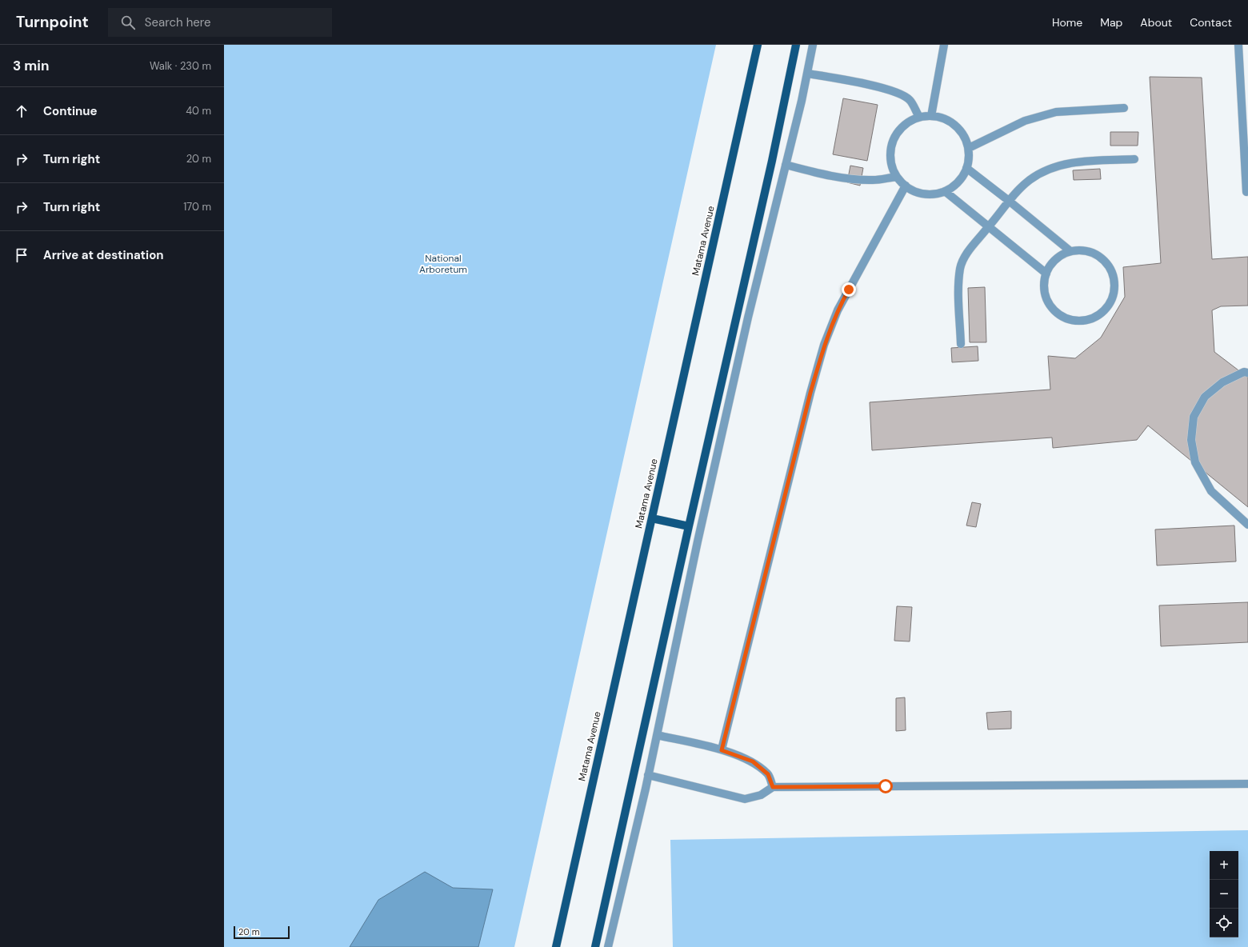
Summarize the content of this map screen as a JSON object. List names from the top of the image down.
{
  "streets": {
    "main road": ["Matama Avenue"]
  },
  "parks": ["National Arboretum"],
  "scale_bar": "20 m",
  "page": {
    "header": "Turnpoint",
    "search": "Search here",
    "nav": [
      "Home",
      "Map",
      "About",
      "Contact"
    ],
    "heading": ["3 min", "Walk · 230 m"],
    "list": [
      ["Continue", "40 m"],
      ["Turn right", "20 m"],
      ["Turn right", "170 m"],
      "Arrive at destination"
    ],
    "map_buttons": ["+", "−"],
    "scale": "20 m"
  }
}
